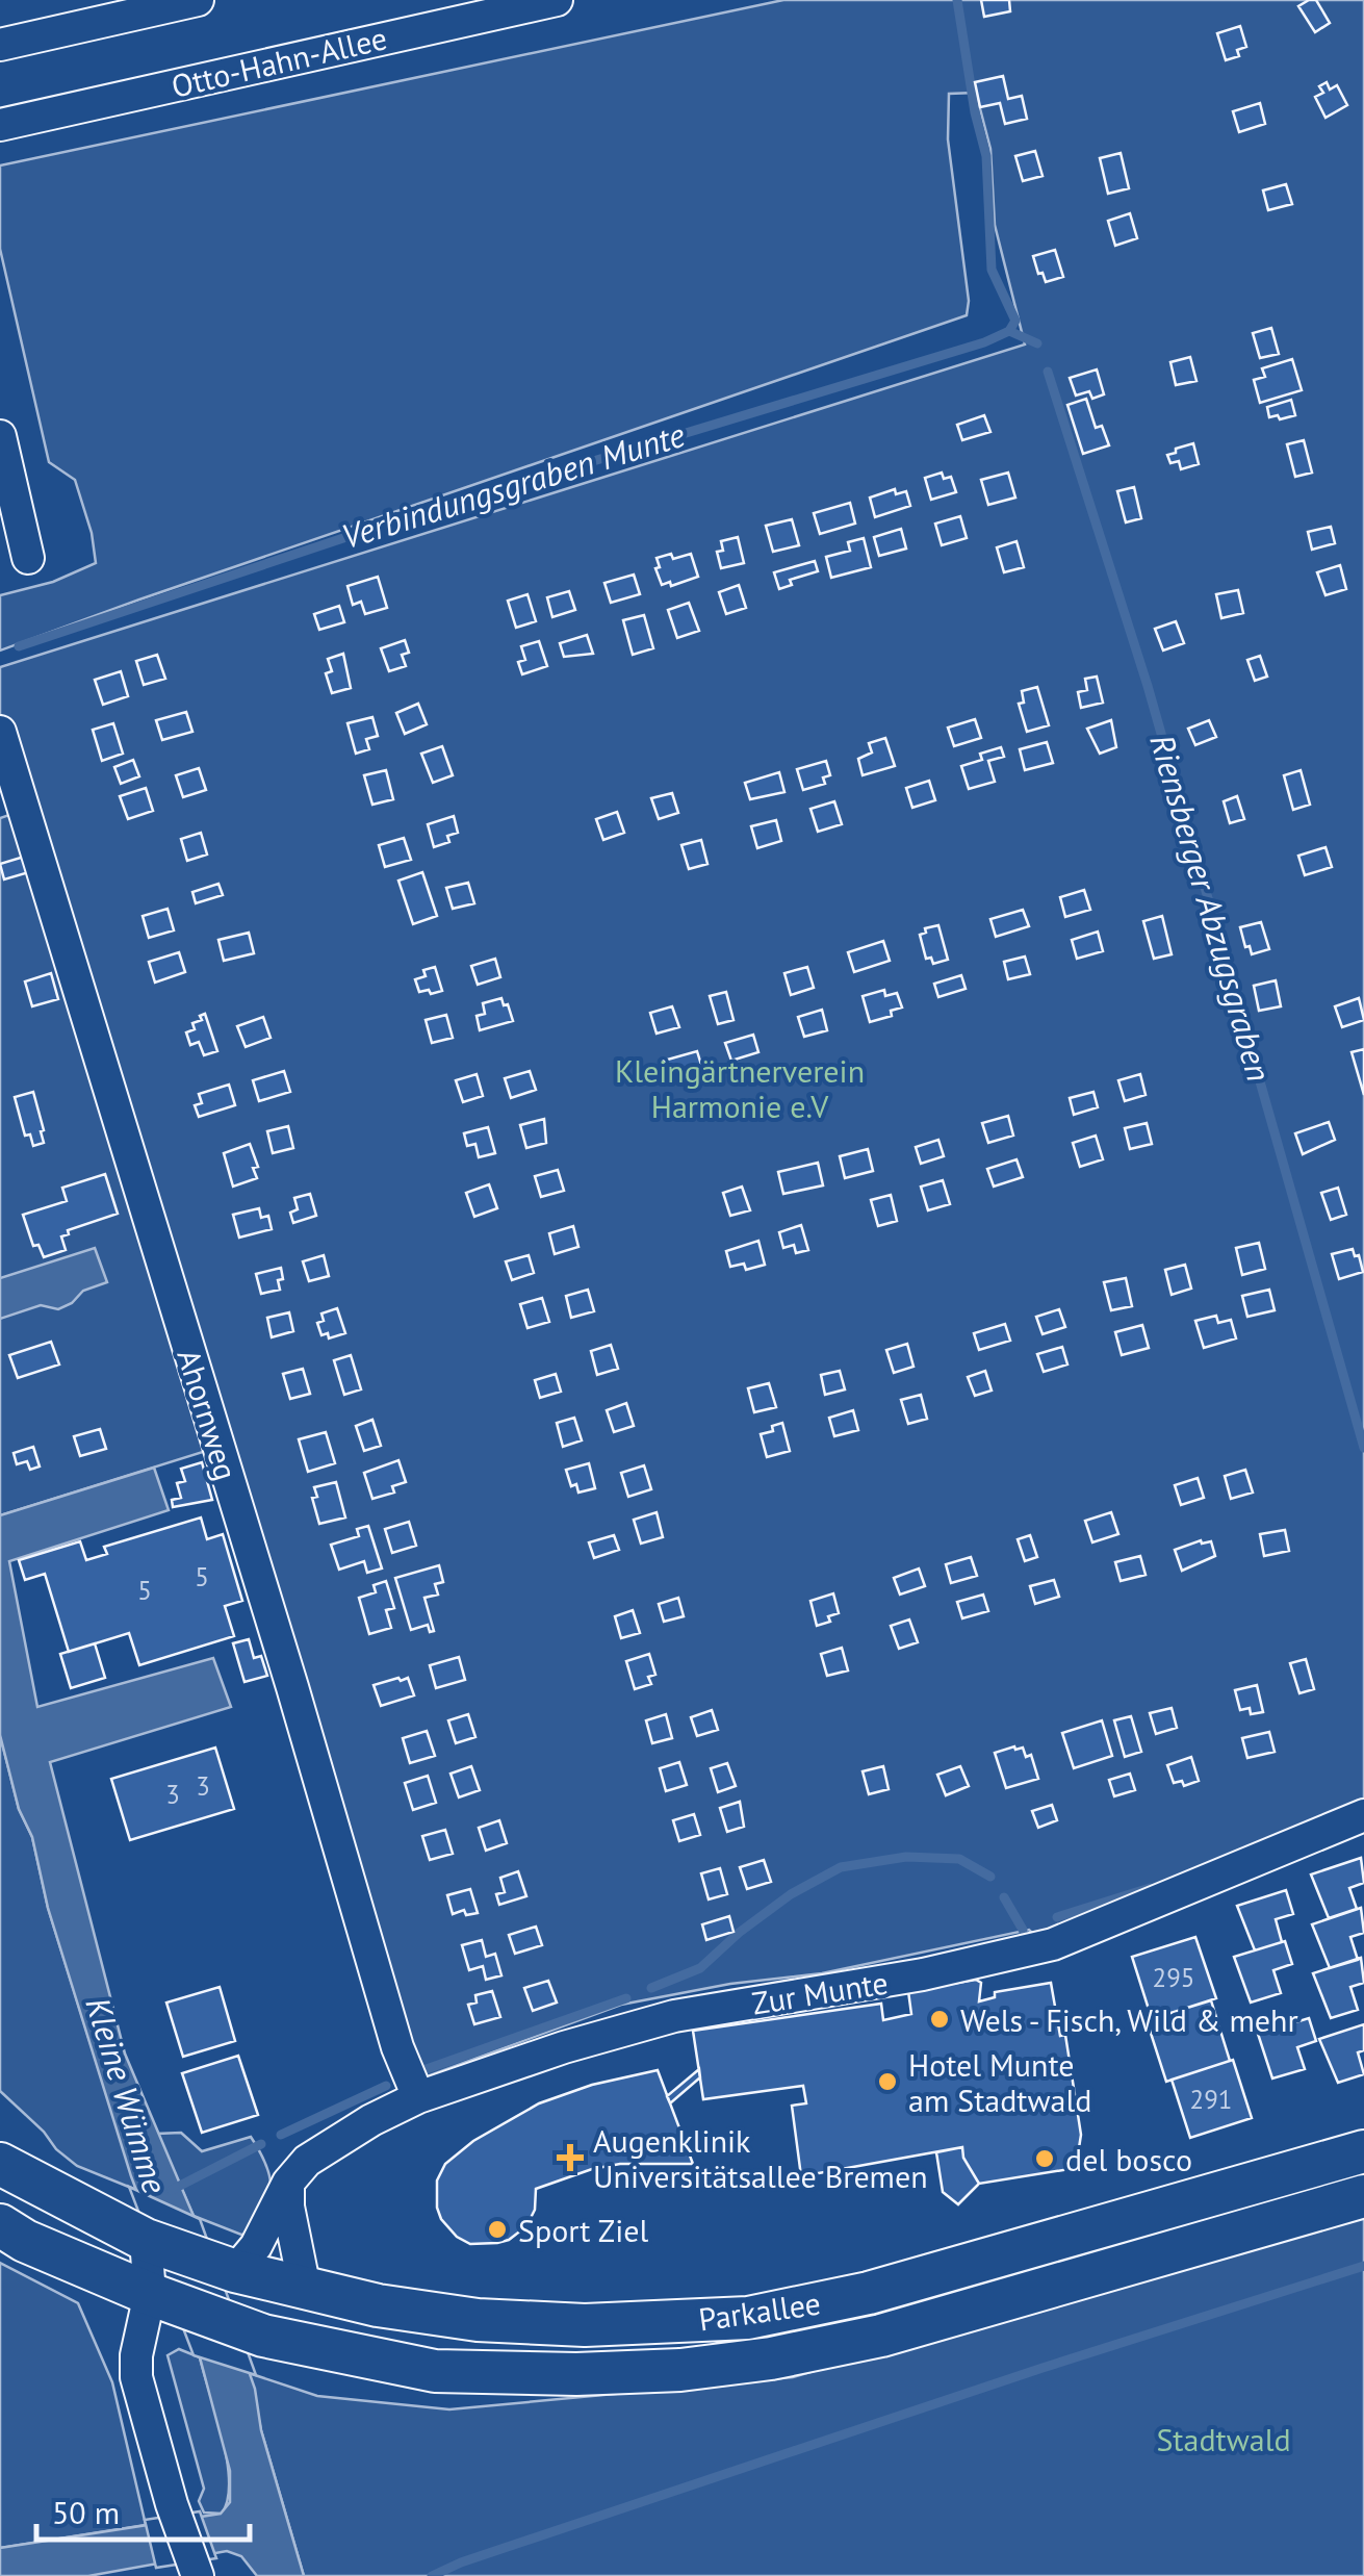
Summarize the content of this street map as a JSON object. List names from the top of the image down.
{
  "streets": {
    "main road": ["Parkallee"],
    "street": ["Otto-Hahn-Allee", "Ahornweg", "Zur Munte"]
  },
  "crossings": [
    ["Ahornweg", "Zur Munte"],
    ["Zur Munte", "Parkallee"]
  ],
  "water": ["Verbindungsgraben Munte", "Riensberger Abzugsgraben", "Kleine Wümme"],
  "parks": ["Kleingärtnerverein Harmonie e.V", "Stadtwald"],
  "places": {
    "other": [
      "Wels - Fisch, Wild & mehr",
      "Hotel Munte am Stadtwald",
      "del bosco",
      "Sport Ziel"
    ],
    "health": ["Augenklinik Universitätsallee Bremen"]
  },
  "house_numbers": [
    "5",
    "5",
    "3",
    "3",
    "295",
    "291"
  ],
  "scale_bar": "50 m"
}
